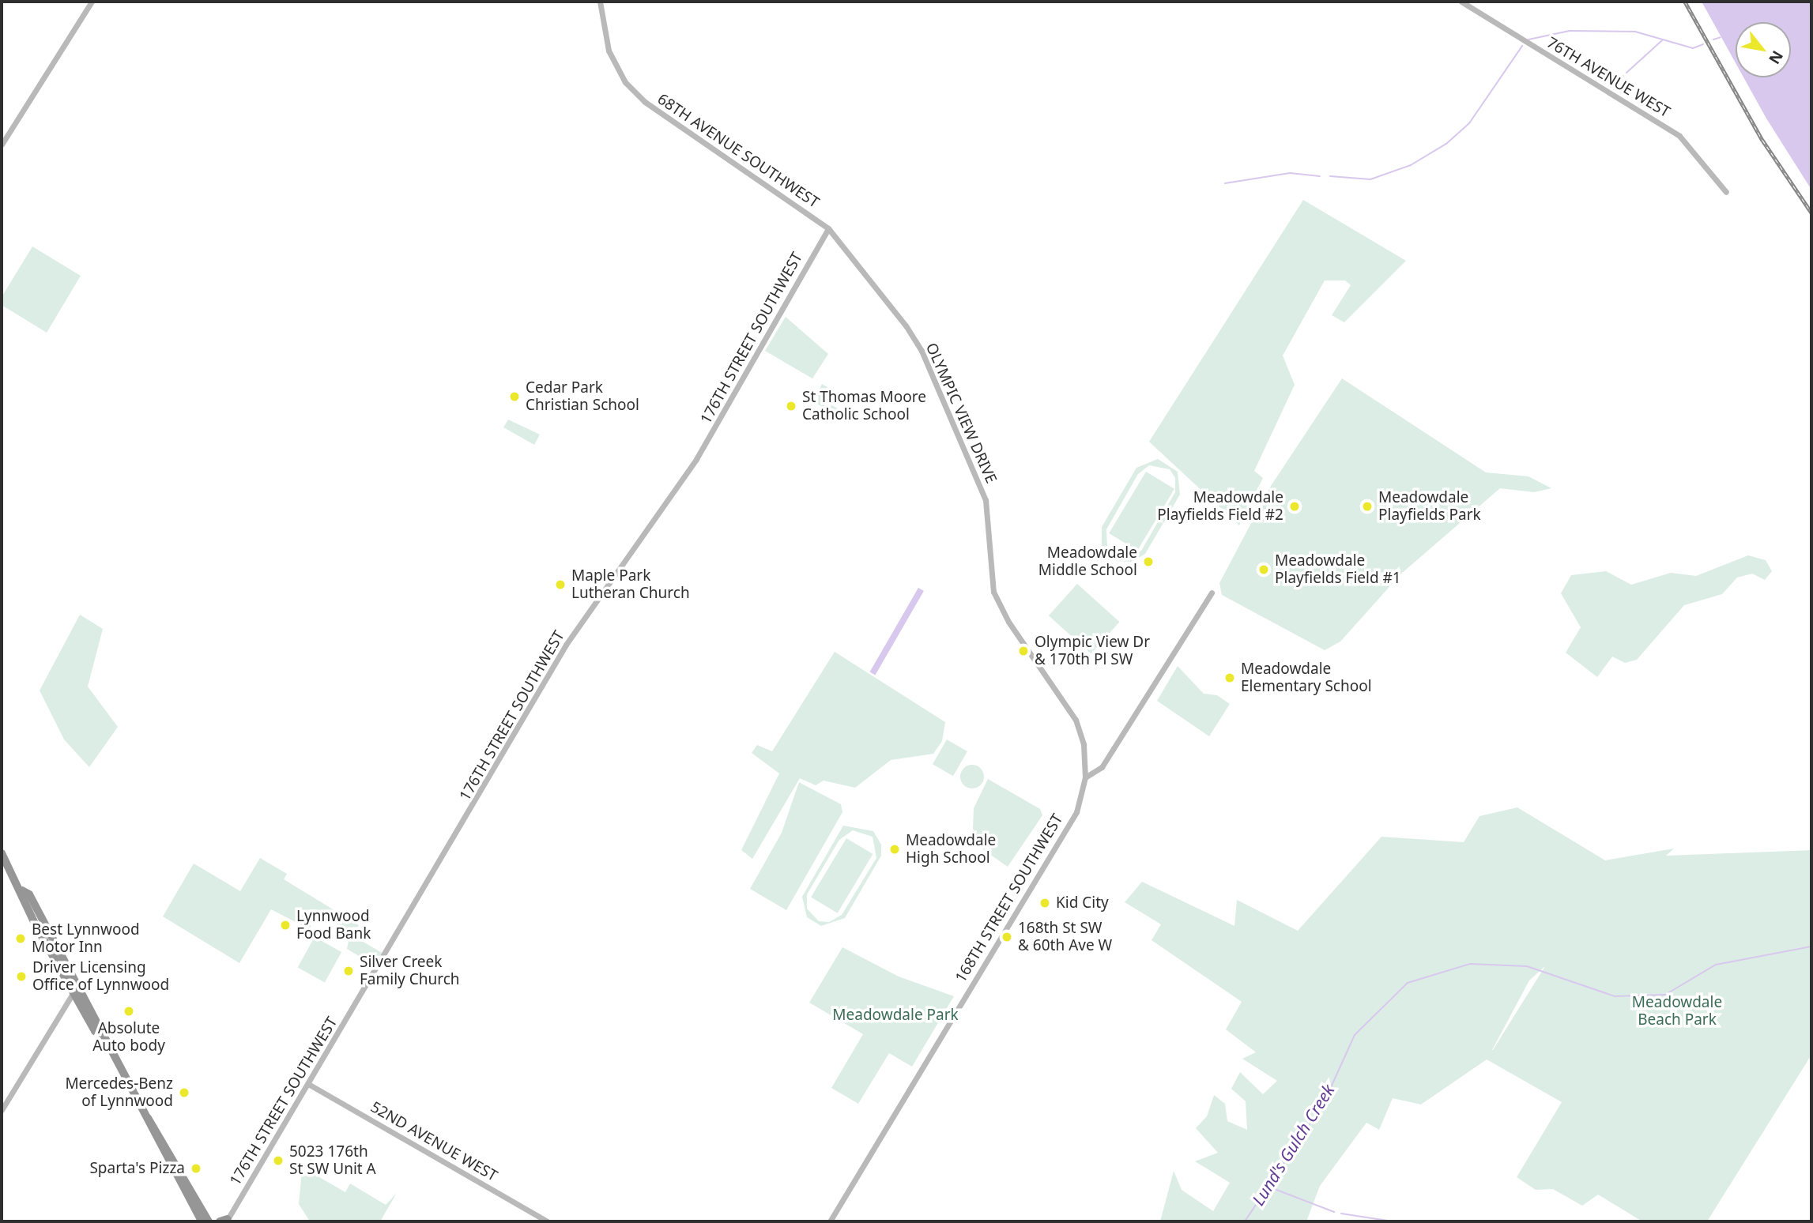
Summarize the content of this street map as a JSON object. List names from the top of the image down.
{
  "streets": {
    "street": [
      "76TH AVENUE WEST",
      "68TH AVENUE SOUTHWEST",
      "176TH STREET SOUTHWEST",
      "OLYMPIC VIEW DRIVE",
      "168TH STREET SOUTHWEST",
      "52ND AVENUE WEST"
    ]
  },
  "crossings": [
    ["68TH AVENUE SOUTHWEST", "176TH STREET SOUTHWEST"],
    ["68TH AVENUE SOUTHWEST", "OLYMPIC VIEW DRIVE"],
    ["176TH STREET SOUTHWEST", "OLYMPIC VIEW DRIVE"],
    ["176TH STREET SOUTHWEST", "52ND AVENUE WEST"],
    ["OLYMPIC VIEW DRIVE", "168TH STREET SOUTHWEST"]
  ],
  "water": ["Lund's Gulch Creek"],
  "parks": ["Meadowdale Beach Park", "Meadowdale Park"],
  "places": [
    "Cedar Park Christian School",
    "St Thomas Moore Catholic School",
    "Meadowdale Playfields Field #2",
    "Meadowdale Playfields Park",
    "Meadowdale Middle School",
    "Meadowdale Playfields Field #1",
    "Maple Park Lutheran Church",
    "Olympic View Dr & 170th Pl SW",
    "Meadowdale Elementary School",
    "Meadowdale High School",
    "Kid City",
    "Lynnwood Food Bank",
    "168th St SW & 60th Ave W",
    "Best Lynnwood Motor Inn",
    "Silver Creek Family Church",
    "Driver Licensing Office of Lynnwood",
    "Absolute Auto body",
    "Mercedes-Benz of Lynnwood",
    "5023 176th St SW Unit A",
    "Sparta's Pizza"
  ],
  "north": "bottom right"
}
